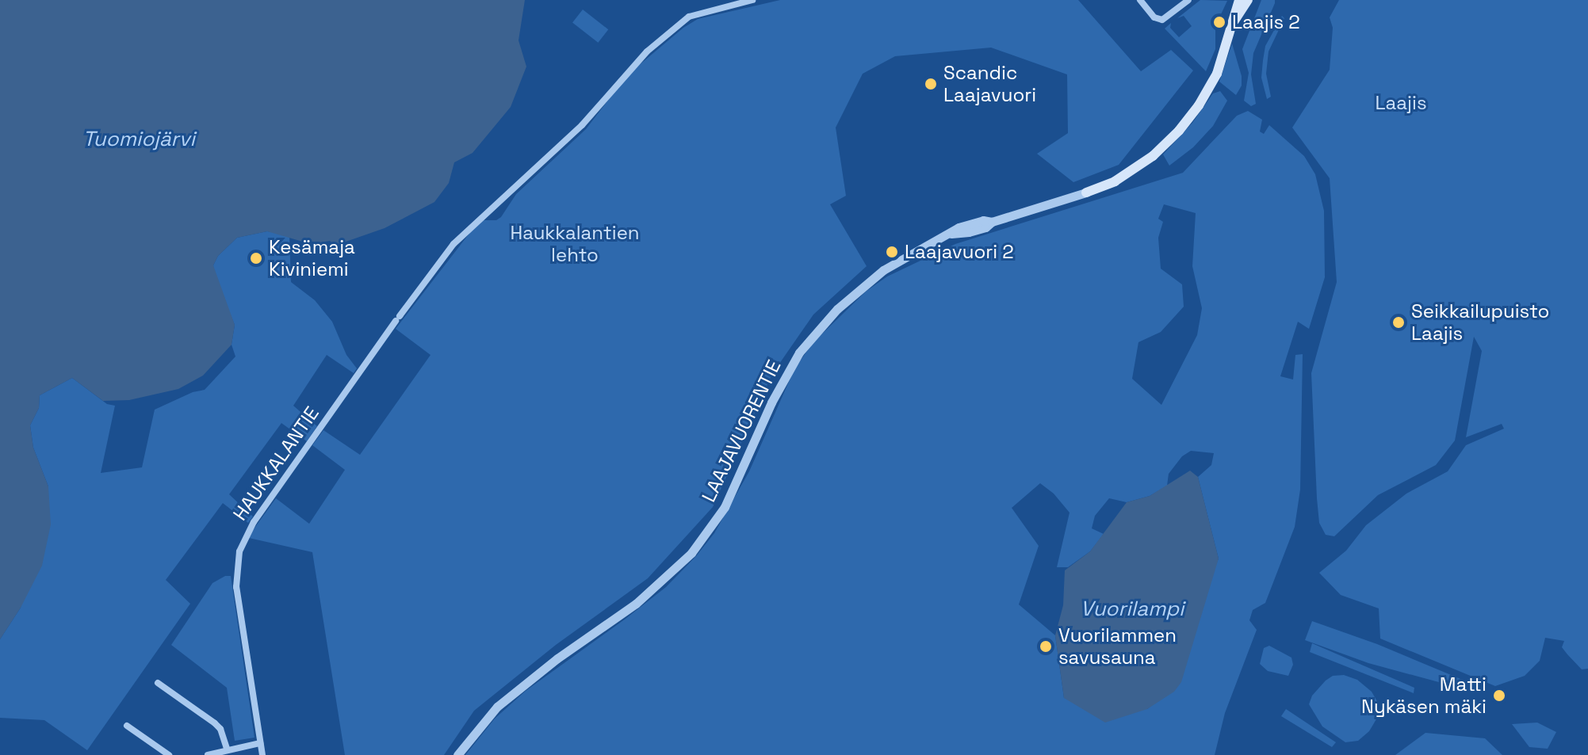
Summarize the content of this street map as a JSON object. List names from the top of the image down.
{
  "streets": {
    "main road": ["LAAJAVUORENTIE"],
    "street": ["HAUKKALANTIE"]
  },
  "water": ["Tuomiojärvi", "Vuorilampi"],
  "parks": ["Laajis", "Haukkalantien lehto"],
  "places": [
    "Laajis 2",
    "Scandic Laajavuori",
    "Laajavuori 2",
    "Kesämaja Kiviniemi",
    "Seikkailupuisto Laajis",
    "Vuorilammen savusauna",
    "Matti Nykäsen mäki"
  ]
}
